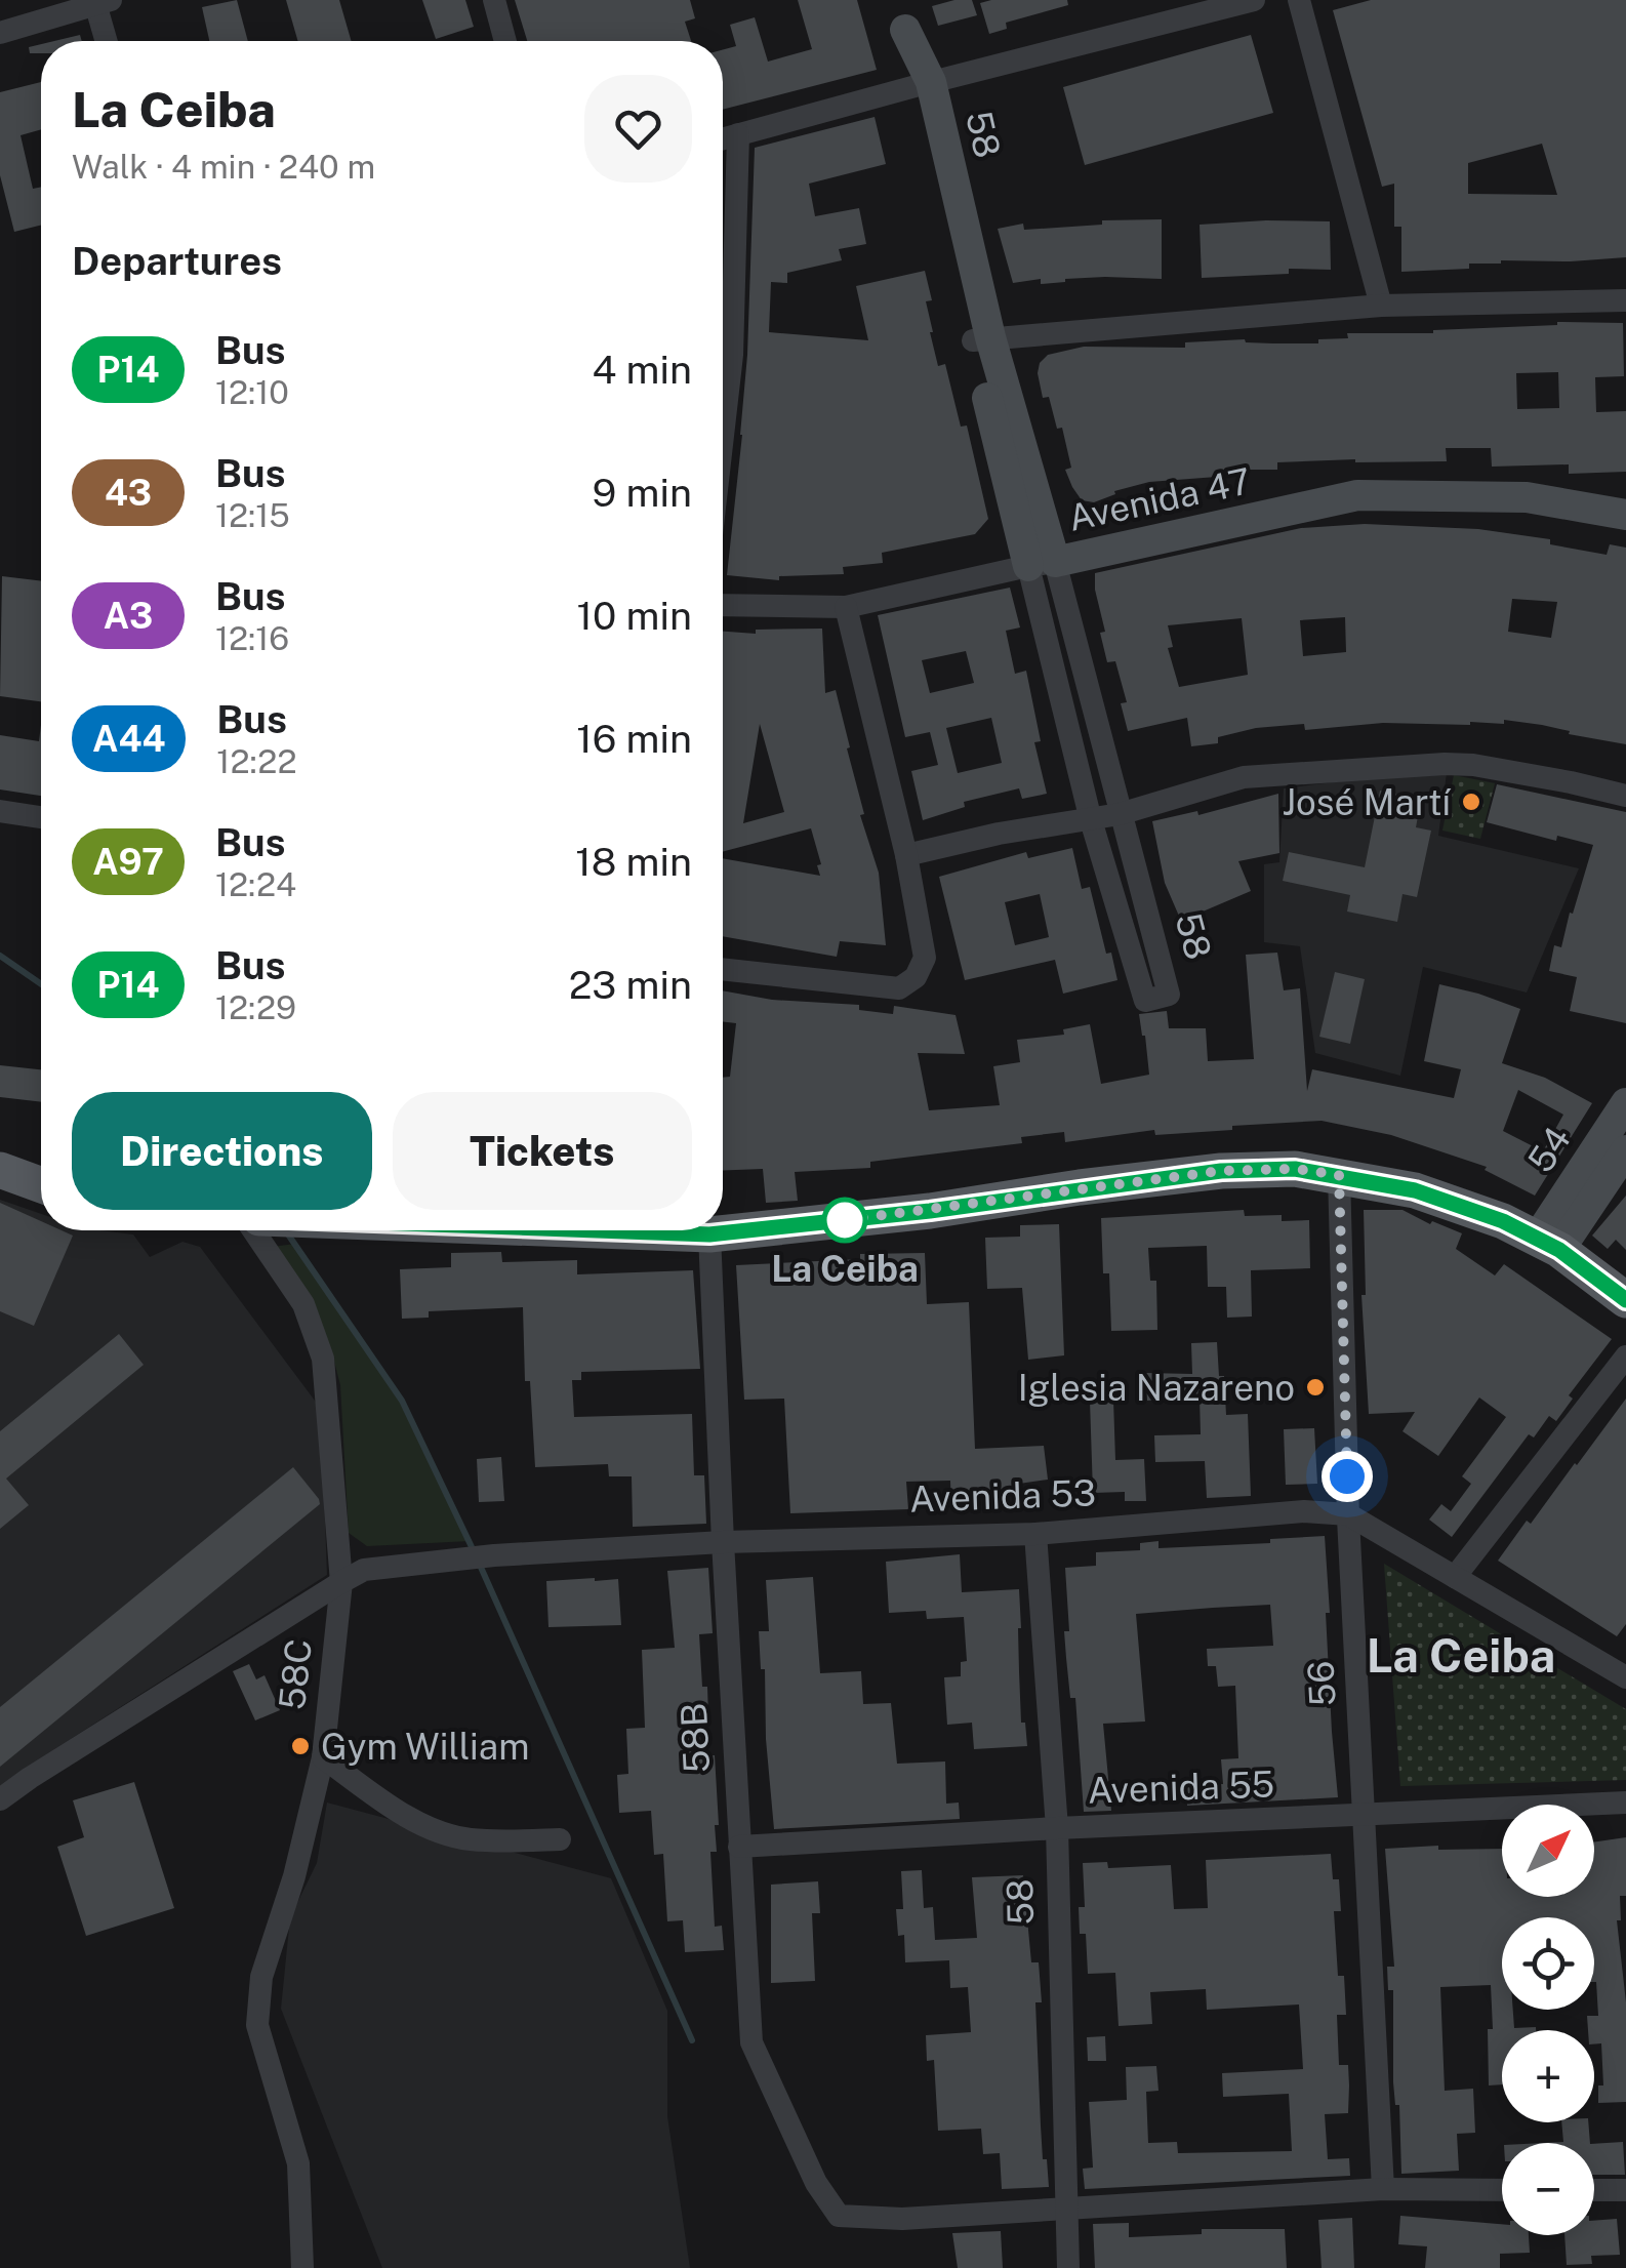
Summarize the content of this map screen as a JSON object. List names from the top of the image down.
{
  "streets": {
    "street": [
      "58",
      "Avenida 47",
      "54",
      "Avenida 53",
      "58C",
      "56",
      "58B",
      "Avenida 55"
    ]
  },
  "crossings": [
    ["58", "Avenida 47"],
    ["58", "Avenida 53"],
    ["58", "58B"],
    ["58", "Avenida 55"],
    ["Avenida 53", "58C"],
    ["Avenida 53", "56"],
    ["Avenida 53", "58B"],
    ["56", "Avenida 55"],
    ["58B", "Avenida 55"]
  ],
  "districts": ["La Ceiba"],
  "places": [
    "José Martí",
    "La Ceiba",
    "Iglesia Nazareno",
    "Gym William"
  ],
  "lines": ["bus line P14"],
  "north": "top right",
  "page": {
    "heading": [
      ["La Ceiba", "Walk · 4 min · 240 m"],
      "Departures"
    ],
    "list": [
      {
        "mark": "P14",
        "name": "Bus",
        "note": "12:10",
        "value": "4 min"
      },
      {
        "mark": "43",
        "name": "Bus",
        "note": "12:15",
        "value": "9 min"
      },
      {
        "mark": "A3",
        "name": "Bus",
        "note": "12:16",
        "value": "10 min"
      },
      {
        "mark": "A44",
        "name": "Bus",
        "note": "12:22",
        "value": "16 min"
      },
      {
        "mark": "A97",
        "name": "Bus",
        "note": "12:24",
        "value": "18 min"
      },
      {
        "mark": "P14",
        "name": "Bus",
        "note": "12:29",
        "value": "23 min"
      }
    ],
    "buttons": ["Directions", "Tickets"],
    "map_buttons": ["+", "−"]
  }
}
